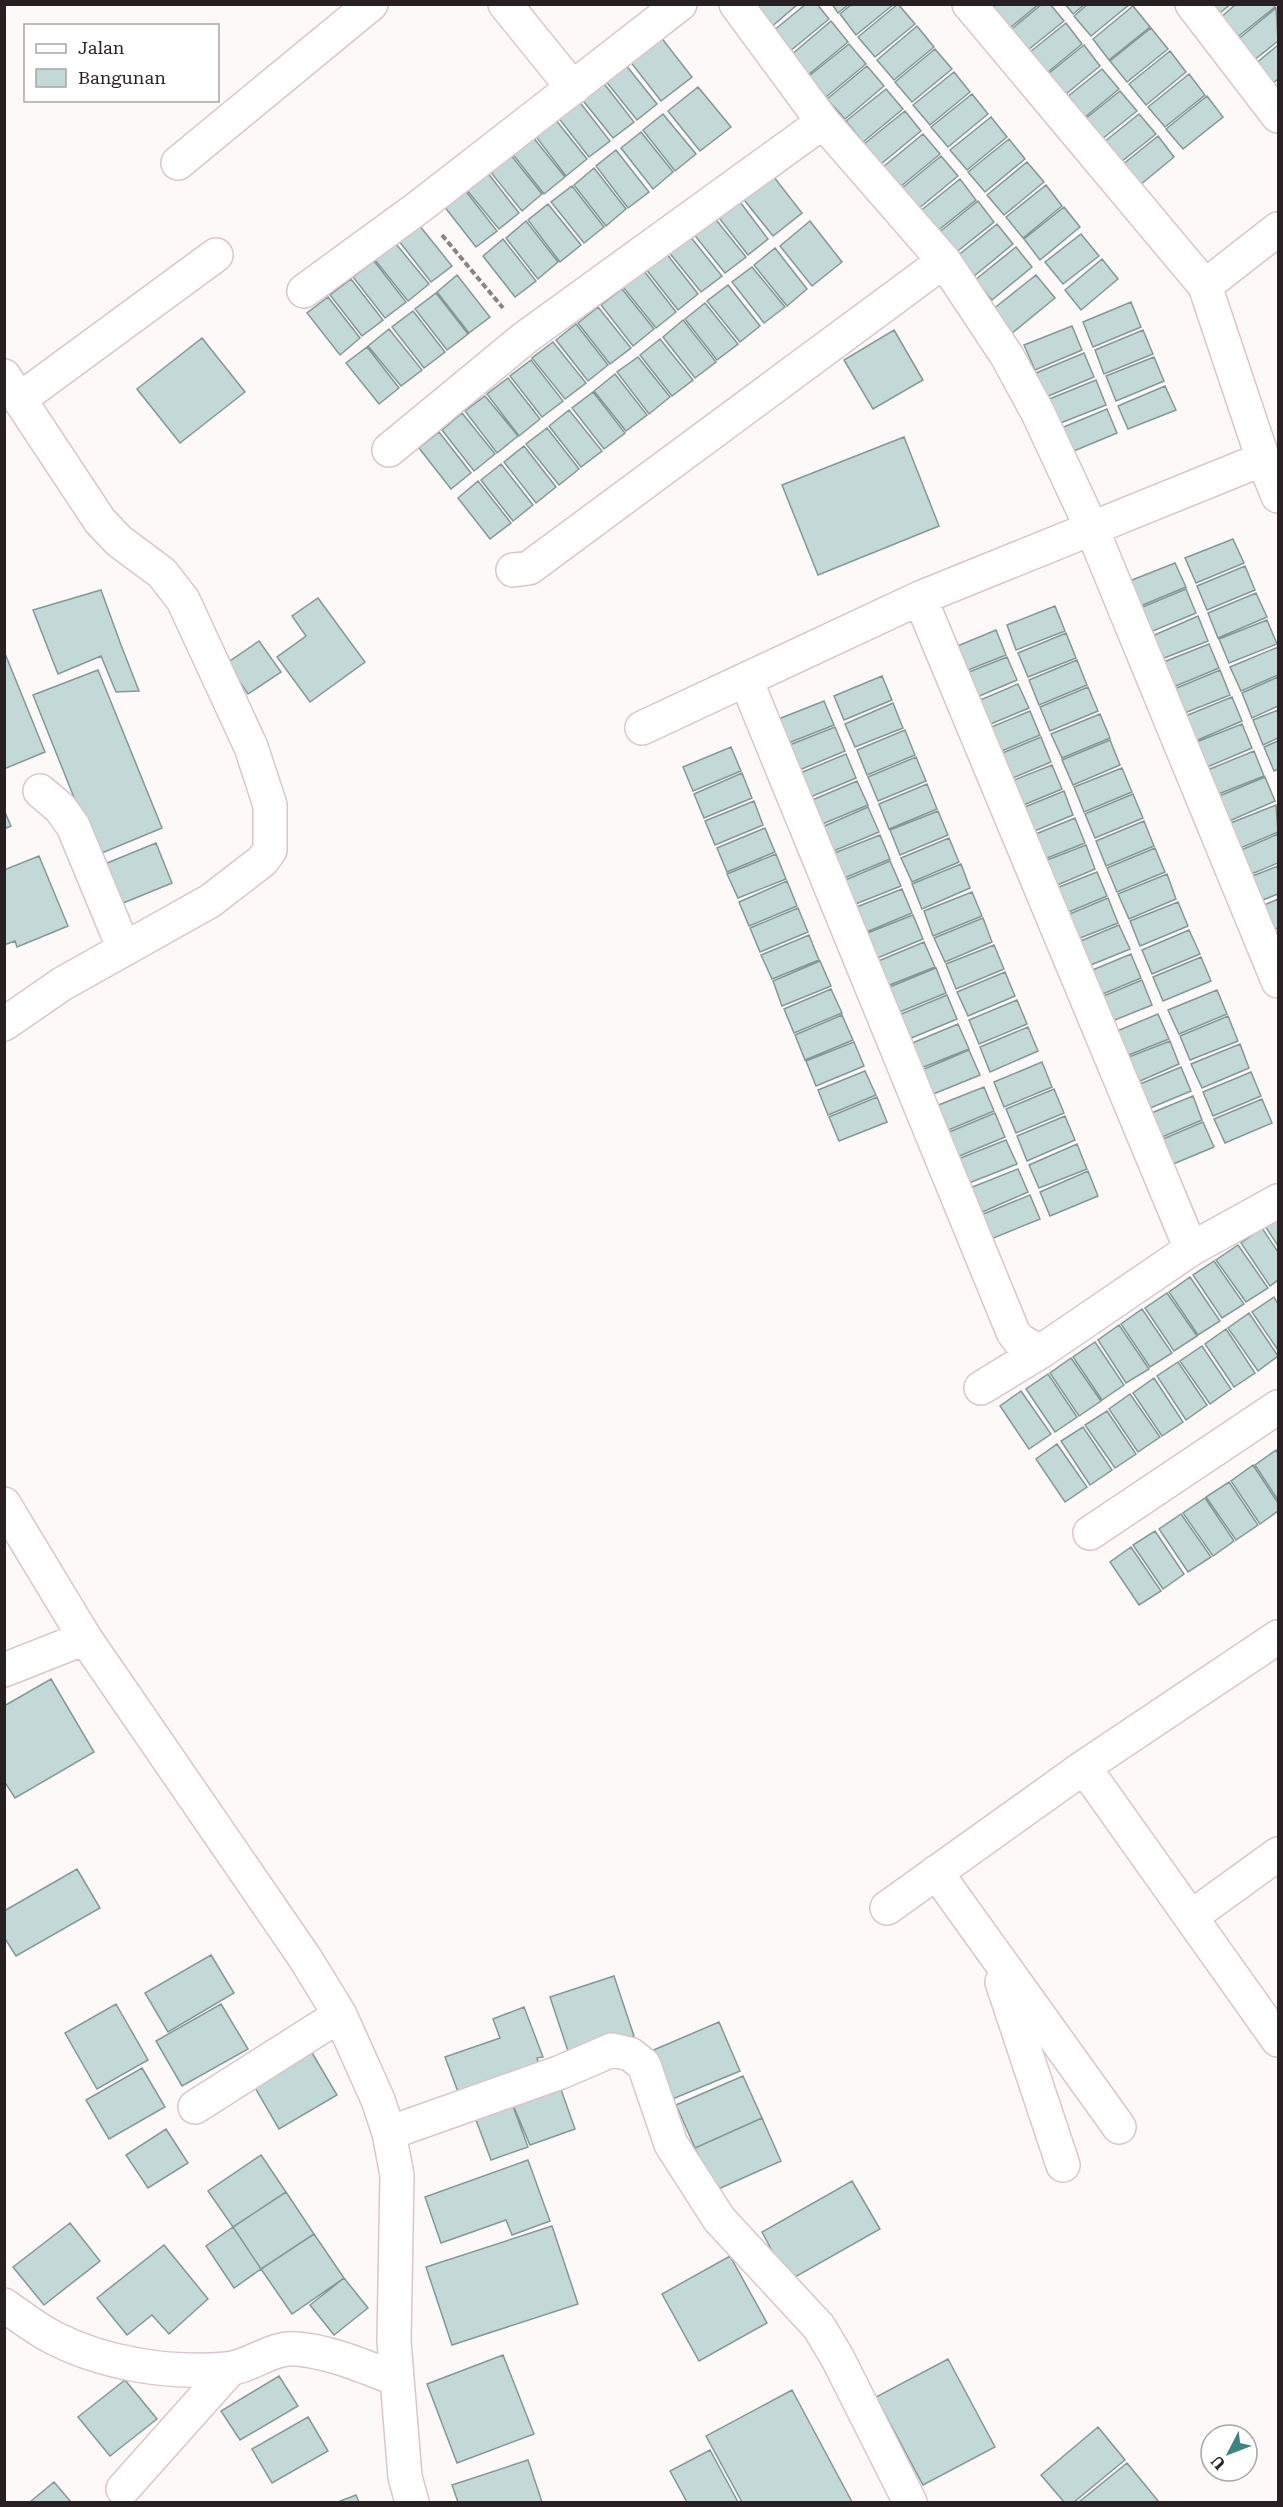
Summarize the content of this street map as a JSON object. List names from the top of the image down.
{
  "legend": ["Jalan", "Bangunan"],
  "north": "bottom left"
}
